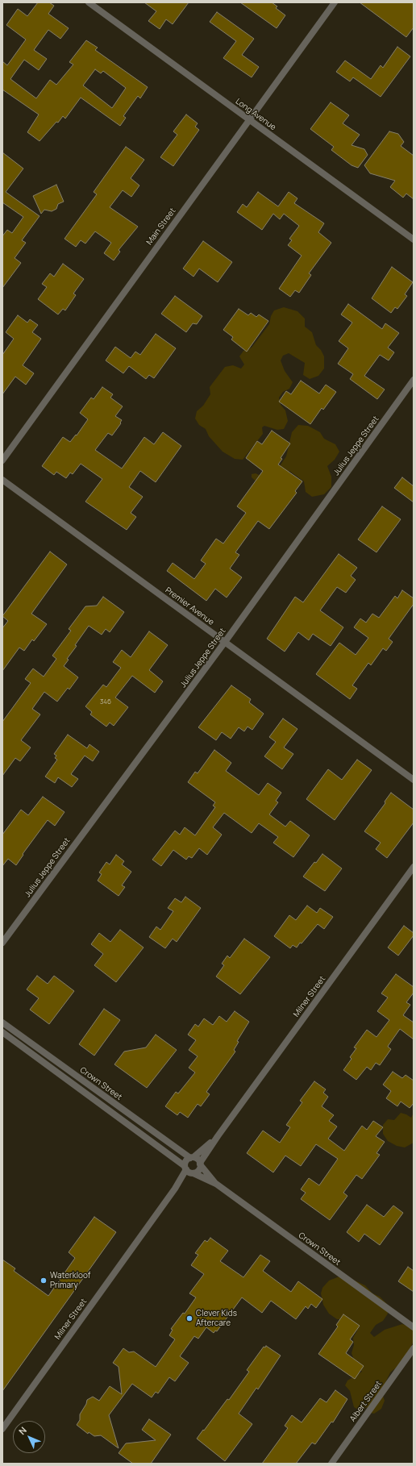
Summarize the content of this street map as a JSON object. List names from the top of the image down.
{
  "streets": {
    "street": [
      "Long Avenue",
      "Main Street",
      "Julius Jeppe Street",
      "Premier Avenue",
      "Milner Street",
      "Crown Street",
      "Albert Street"
    ]
  },
  "crossings": [
    ["Long Avenue", "Main Street"],
    ["Julius Jeppe Street", "Premier Avenue"],
    ["Milner Street", "Crown Street"]
  ],
  "places": ["Waterkloof Primary", "Clever Kids Aftercare"],
  "house_numbers": ["346"],
  "north": "top left"
}
